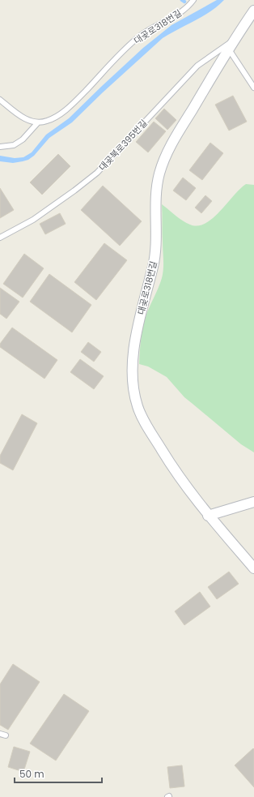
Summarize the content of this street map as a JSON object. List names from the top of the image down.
{
  "streets": {
    "street": ["대곶로318번길"],
    "lane": ["대곶북로395번길"]
  },
  "crossings": [
    ["대곶로318번길", "대곶북로395번길"]
  ],
  "scale_bar": "50 m"
}
